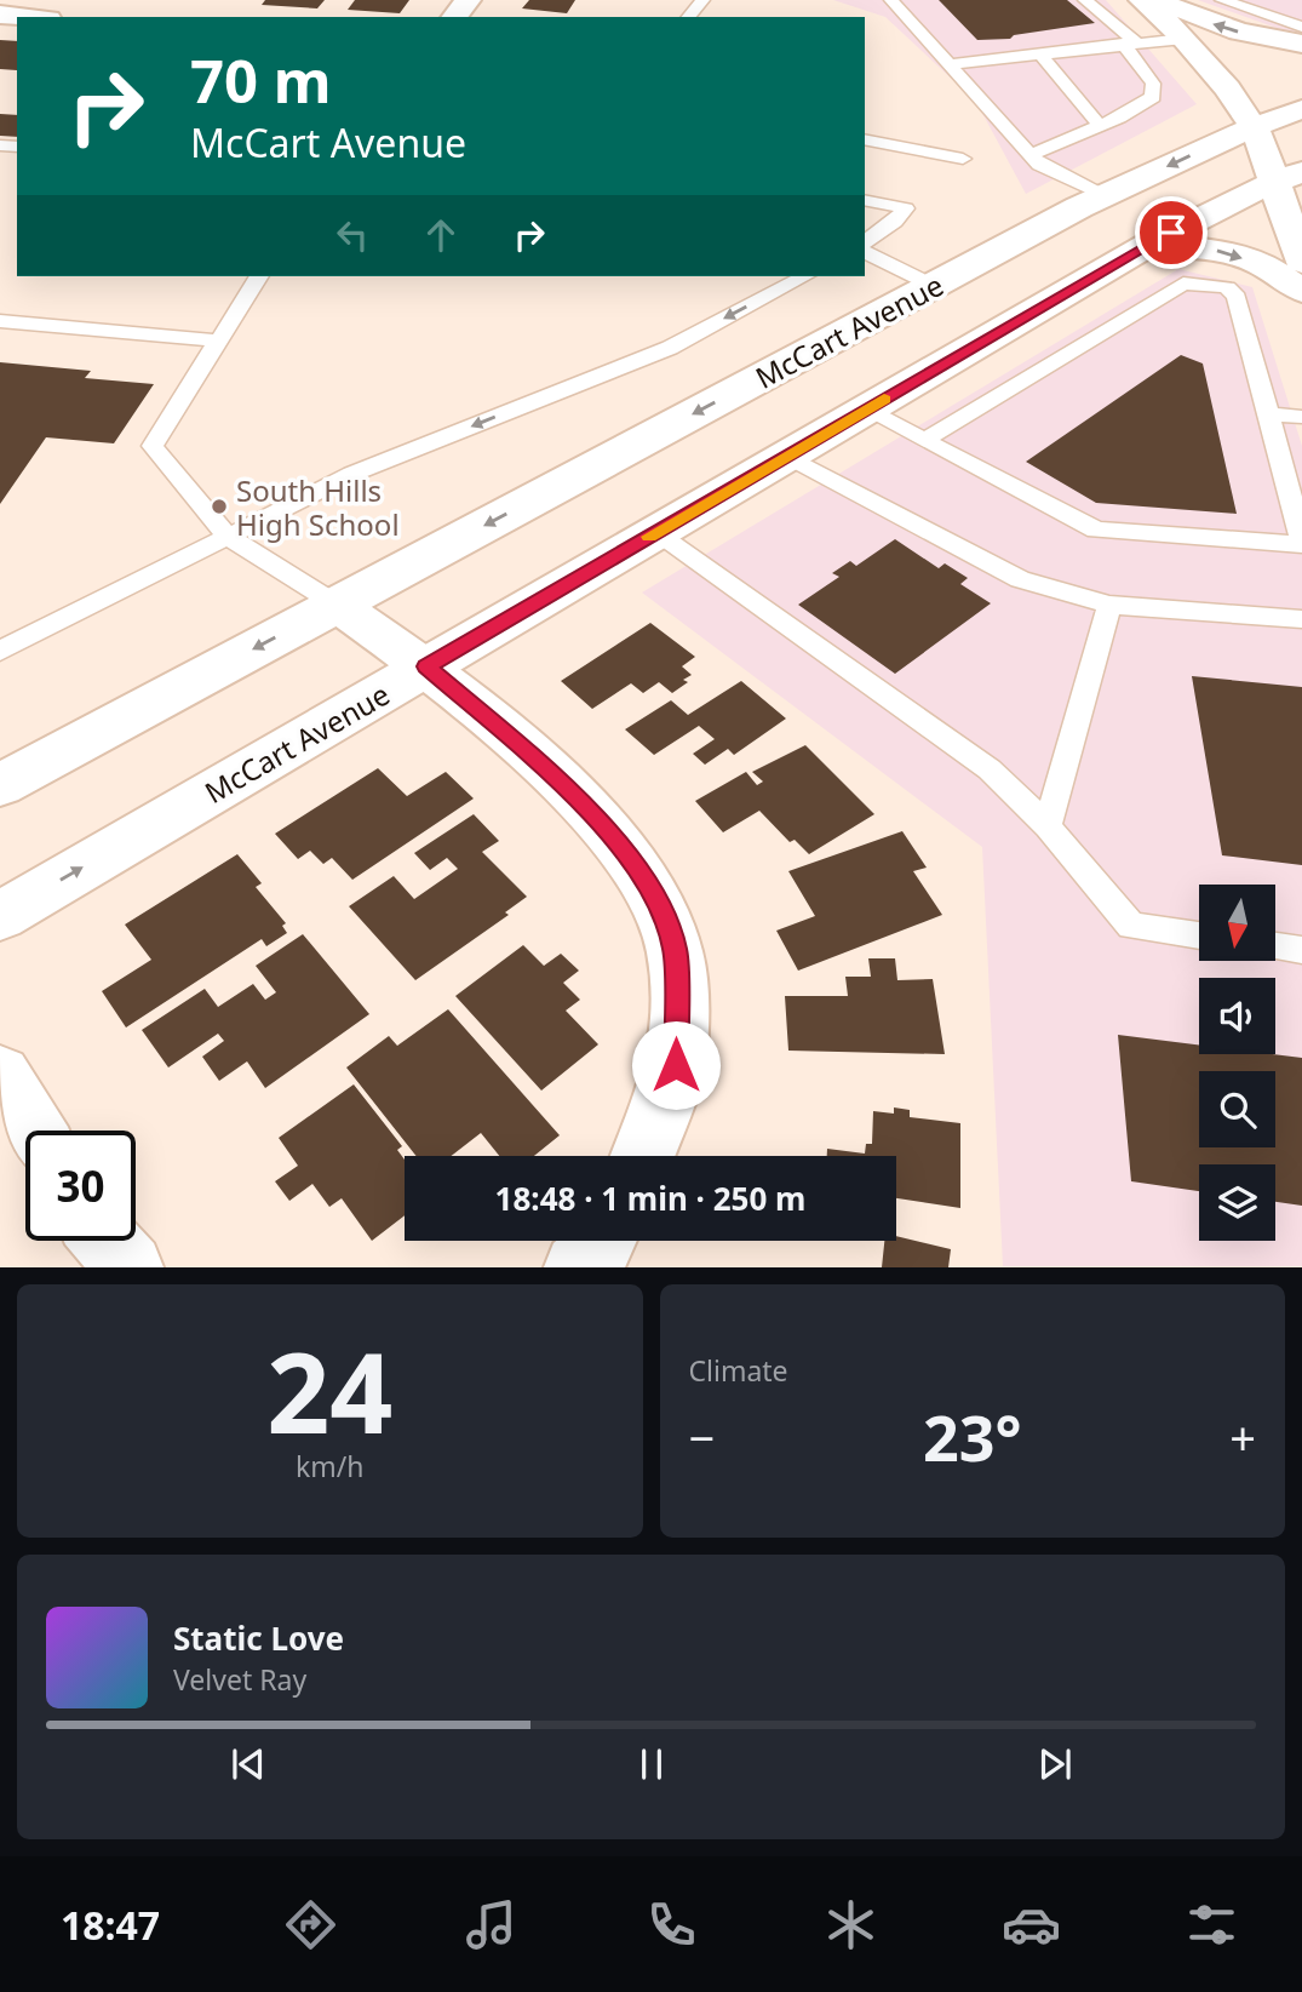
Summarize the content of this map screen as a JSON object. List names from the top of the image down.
{
  "streets": {
    "main road": ["McCart Avenue"]
  },
  "places": ["South Hills High School"],
  "north": "bottom",
  "page": {
    "turn": ["70 m", "McCart Avenue"],
    "limit": "30",
    "trip": "18:48 · 1 min · 250 m",
    "tile": [
      ["24", "km/h"],
      "Climate"
    ],
    "heat": ["−", "23°", "+"],
    "song": ["Static Love", "Velvet Ray"],
    "tabs": "18:47"
  }
}
